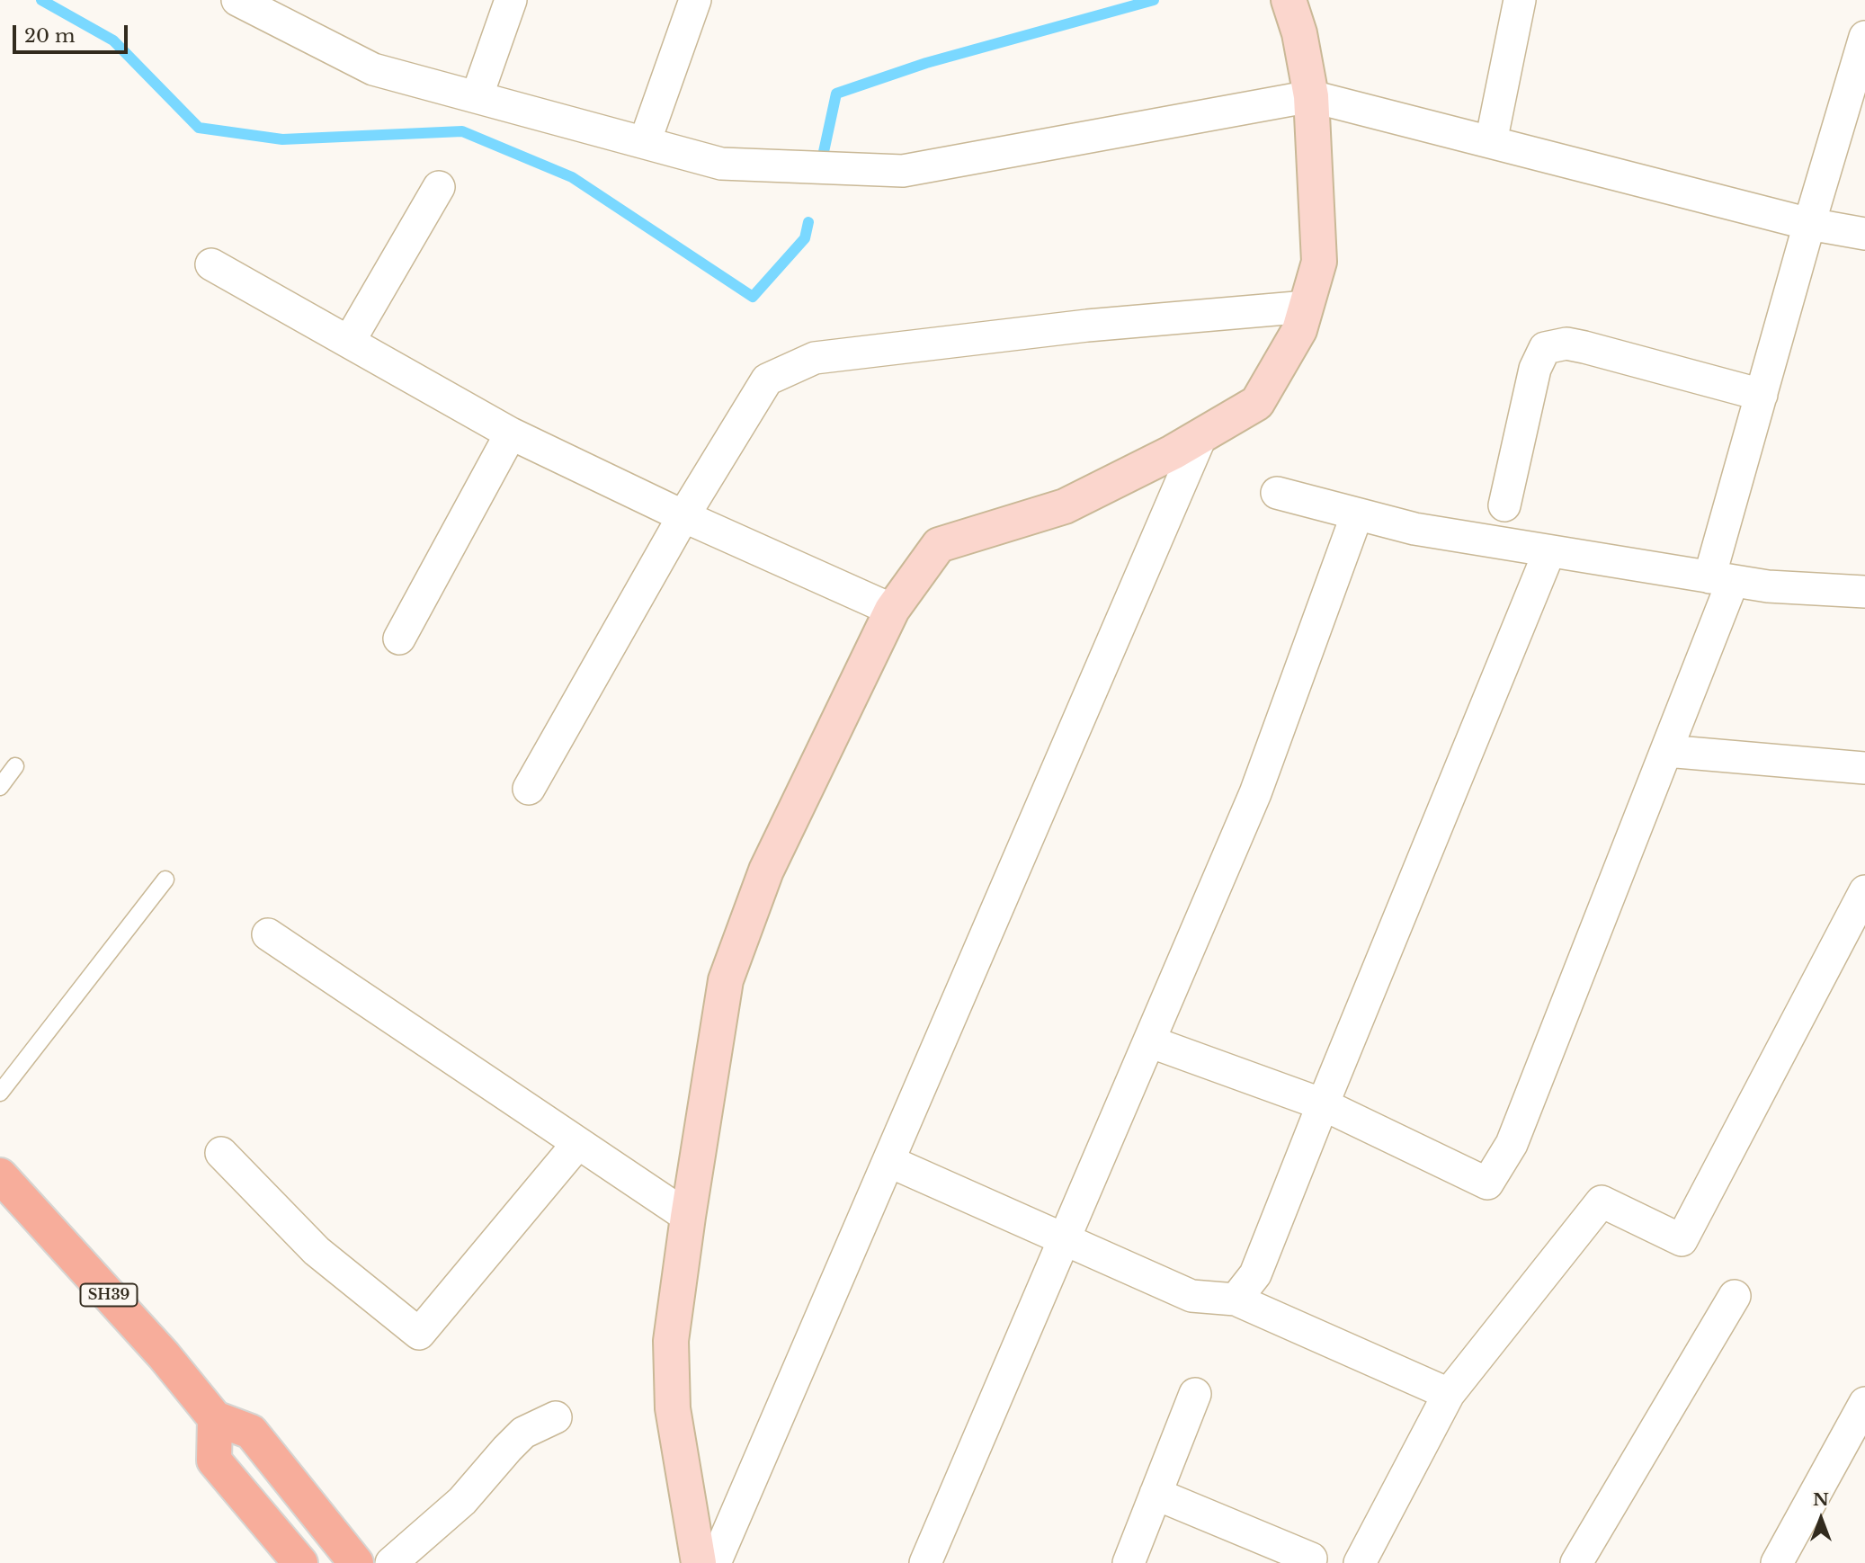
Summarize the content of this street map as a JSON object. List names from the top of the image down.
{
  "streets": {
    "main road": ["SH39"]
  },
  "scale_bar": "20 m",
  "north": "top"
}
